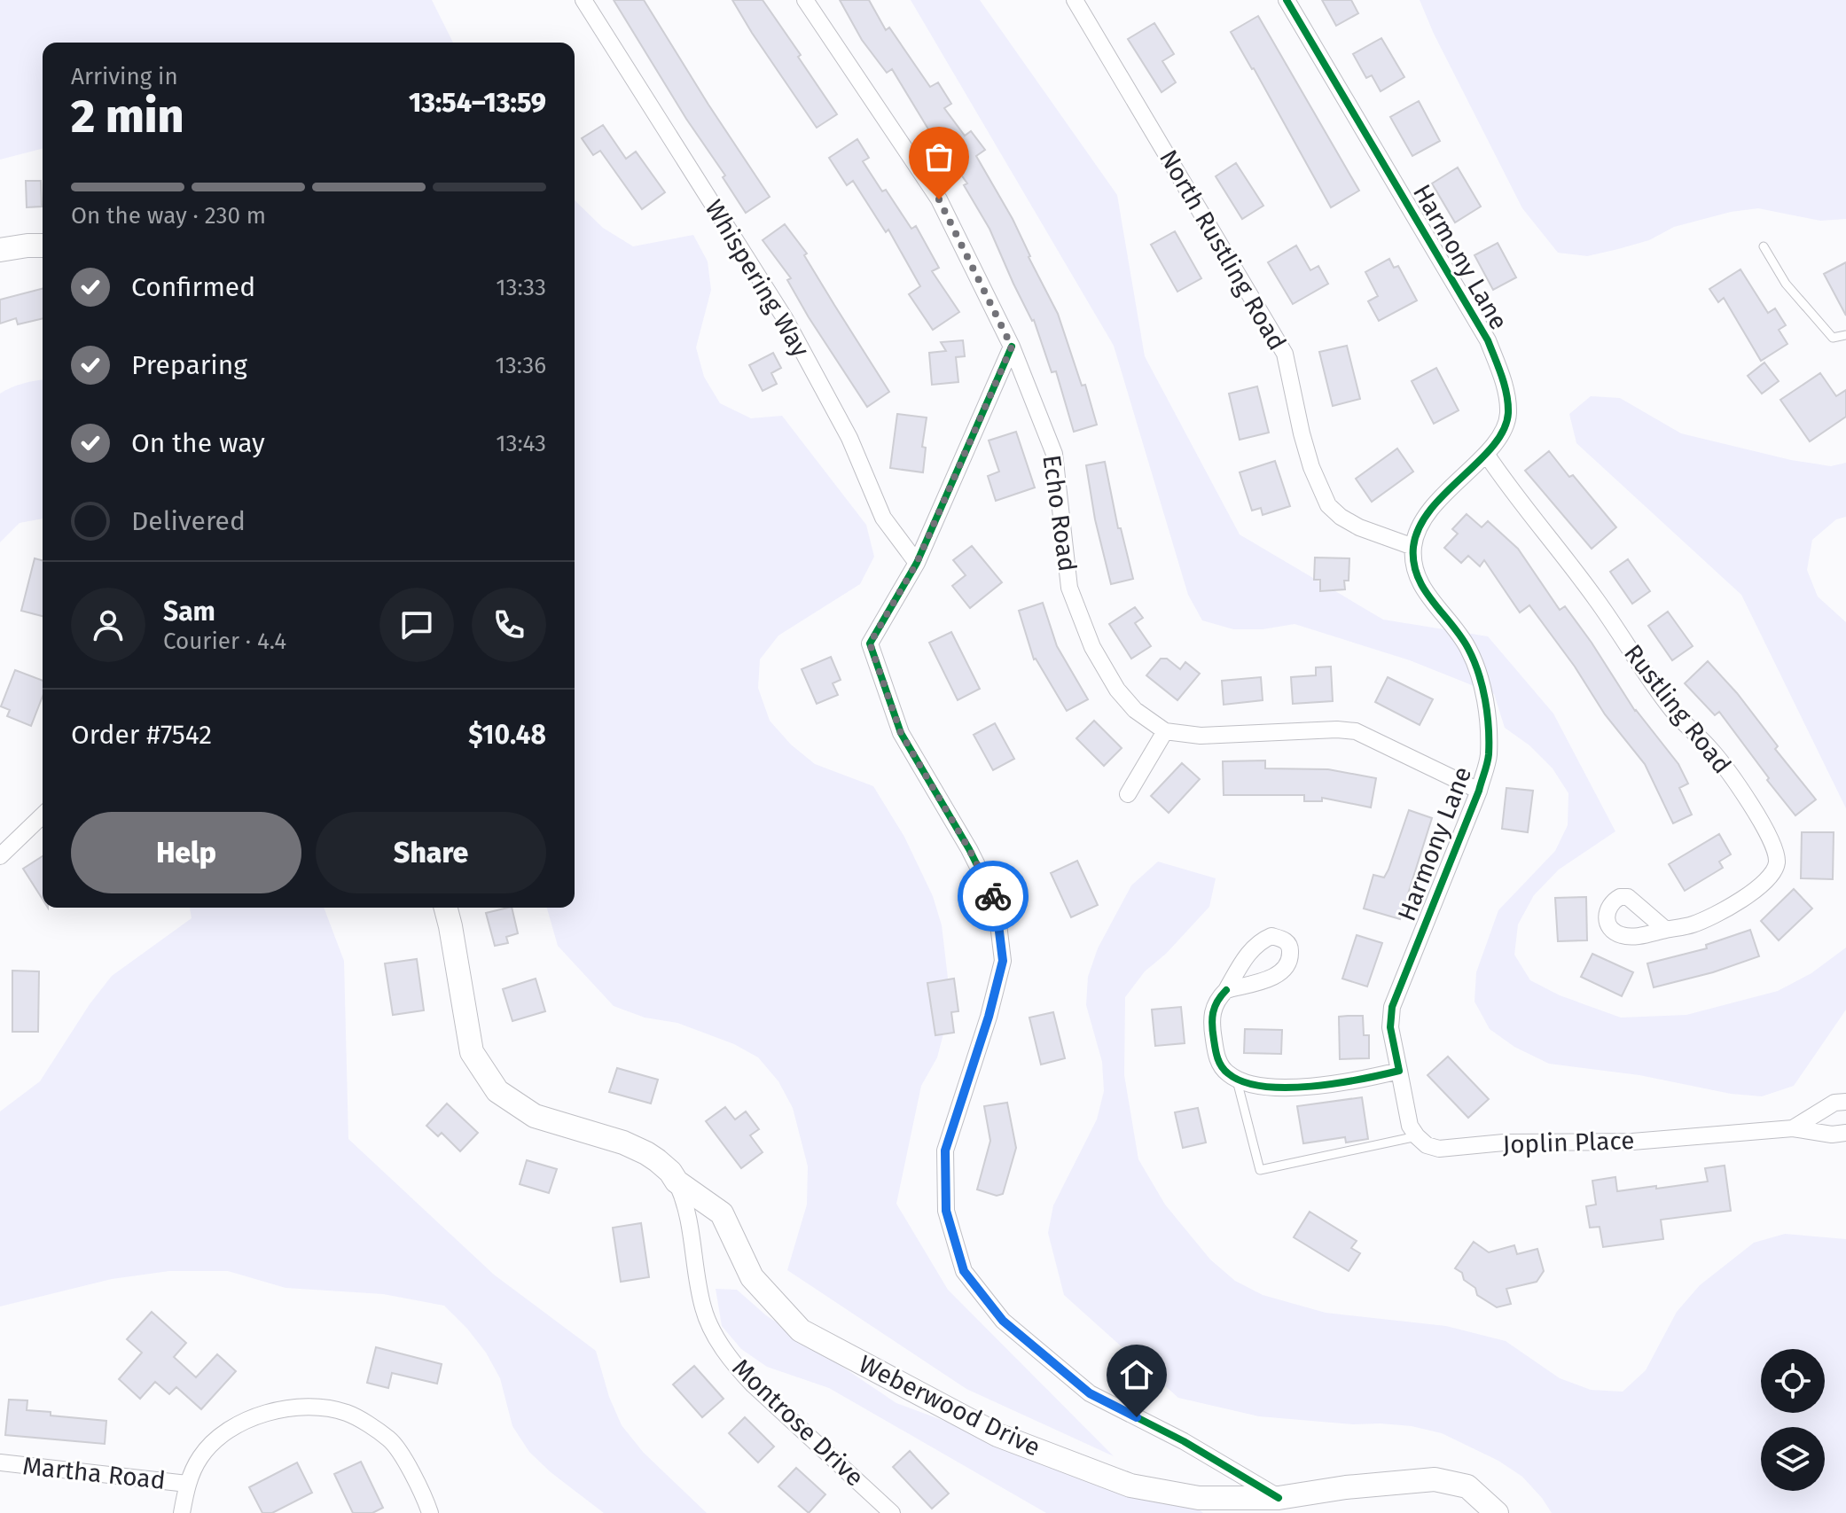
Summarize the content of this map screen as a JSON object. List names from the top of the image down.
{
  "streets": {
    "street": [
      "North Rustling Road",
      "Harmony Lane",
      "Whispering Way",
      "Echo Road",
      "Rustling Road",
      "Joplin Place",
      "Weberwood Drive",
      "Montrose Drive",
      "Martha Road"
    ]
  },
  "crossings": [
    ["North Rustling Road", "Harmony Lane"],
    ["Harmony Lane", "Echo Road"],
    ["Harmony Lane", "Rustling Road"],
    ["Weberwood Drive", "Montrose Drive"]
  ],
  "page": {
    "heading": ["2 min", "Arriving in", "13:54–13:59"],
    "panel": [
      "Sam",
      "Courier · 4.4",
      "Order #7542",
      "$10.48"
    ],
    "bar": "On the way · 230 m",
    "list": [
      ["Confirmed", "13:33"],
      ["Preparing", "13:36"],
      ["On the way", "13:43"],
      "Delivered"
    ],
    "buttons": ["Help", "Share"]
  }
}
